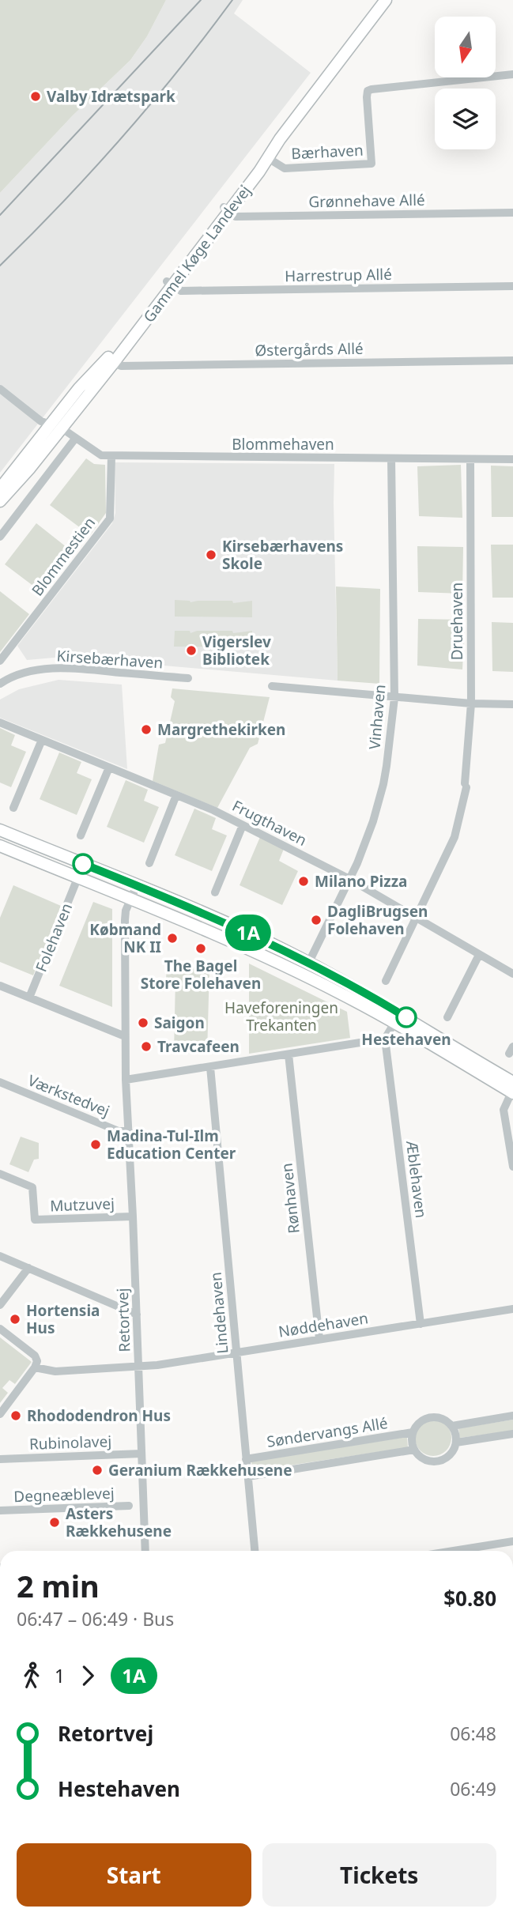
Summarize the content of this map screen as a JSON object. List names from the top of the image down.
{
  "streets": {
    "main road": ["Gammel Køge Landevej"],
    "street": [
      "Bærhaven",
      "Grønnehave Allé",
      "Harrestrup Allé",
      "Østergårds Allé",
      "Blommehaven",
      "Blommestien",
      "Druehaven",
      "Kirsebærhaven",
      "Vinhaven",
      "Frugthaven",
      "Folehaven",
      "Værkstedvej",
      "Æblehaven",
      "Rønhaven",
      "Mutzuvej",
      "Lindehaven",
      "Retortvej",
      "Nøddehaven",
      "Søndervangs Allé",
      "Rubinolavej",
      "Degneæblevej"
    ]
  },
  "crossings": [
    ["Bærhaven", "Gammel Køge Landevej"],
    ["Grønnehave Allé", "Gammel Køge Landevej"],
    ["Gammel Køge Landevej", "Harrestrup Allé"],
    ["Gammel Køge Landevej", "Østergårds Allé"],
    ["Gammel Køge Landevej", "Blommehaven"],
    ["Blommehaven", "Blommestien"],
    ["Blommehaven", "Druehaven"],
    ["Blommehaven", "Vinhaven"],
    ["Druehaven", "Frugthaven"],
    ["Vinhaven", "Frugthaven"],
    ["Værkstedvej", "Retortvej"],
    ["Æblehaven", "Nøddehaven"],
    ["Rønhaven", "Nøddehaven"],
    ["Mutzuvej", "Retortvej"],
    ["Lindehaven", "Nøddehaven"],
    ["Lindehaven", "Søndervangs Allé"],
    ["Retortvej", "Nøddehaven"],
    ["Retortvej", "Rubinolavej"]
  ],
  "parks": ["Haveforeningen Trekanten"],
  "places": [
    "Valby Idrætspark",
    "Kirsebærhavens Skole",
    "Vigerslev Bibliotek",
    "Margrethekirken",
    "Milano Pizza",
    "DagliBrugsen Folehaven",
    "Købmand NK II",
    "The Bagel Store Folehaven",
    "Hestehaven",
    "Saigon",
    "Travcafeen",
    "Madina-Tul-Ilm Education Center",
    "Hortensia Hus",
    "Rhododendron Hus",
    "Geranium Rækkehusene",
    "Asters Rækkehusene"
  ],
  "lines": ["bus line 1A"],
  "north": "bottom",
  "page": {
    "on_map": "1A",
    "heading": ["2 min", "06:47 – 06:49 · Bus", "$0.80"],
    "legs": ["1", "1A"],
    "list": [
      {
        "name": "Retortvej",
        "value": "06:48"
      },
      {
        "name": "Hestehaven",
        "value": "06:49"
      }
    ],
    "buttons": ["Start", "Tickets"]
  }
}
